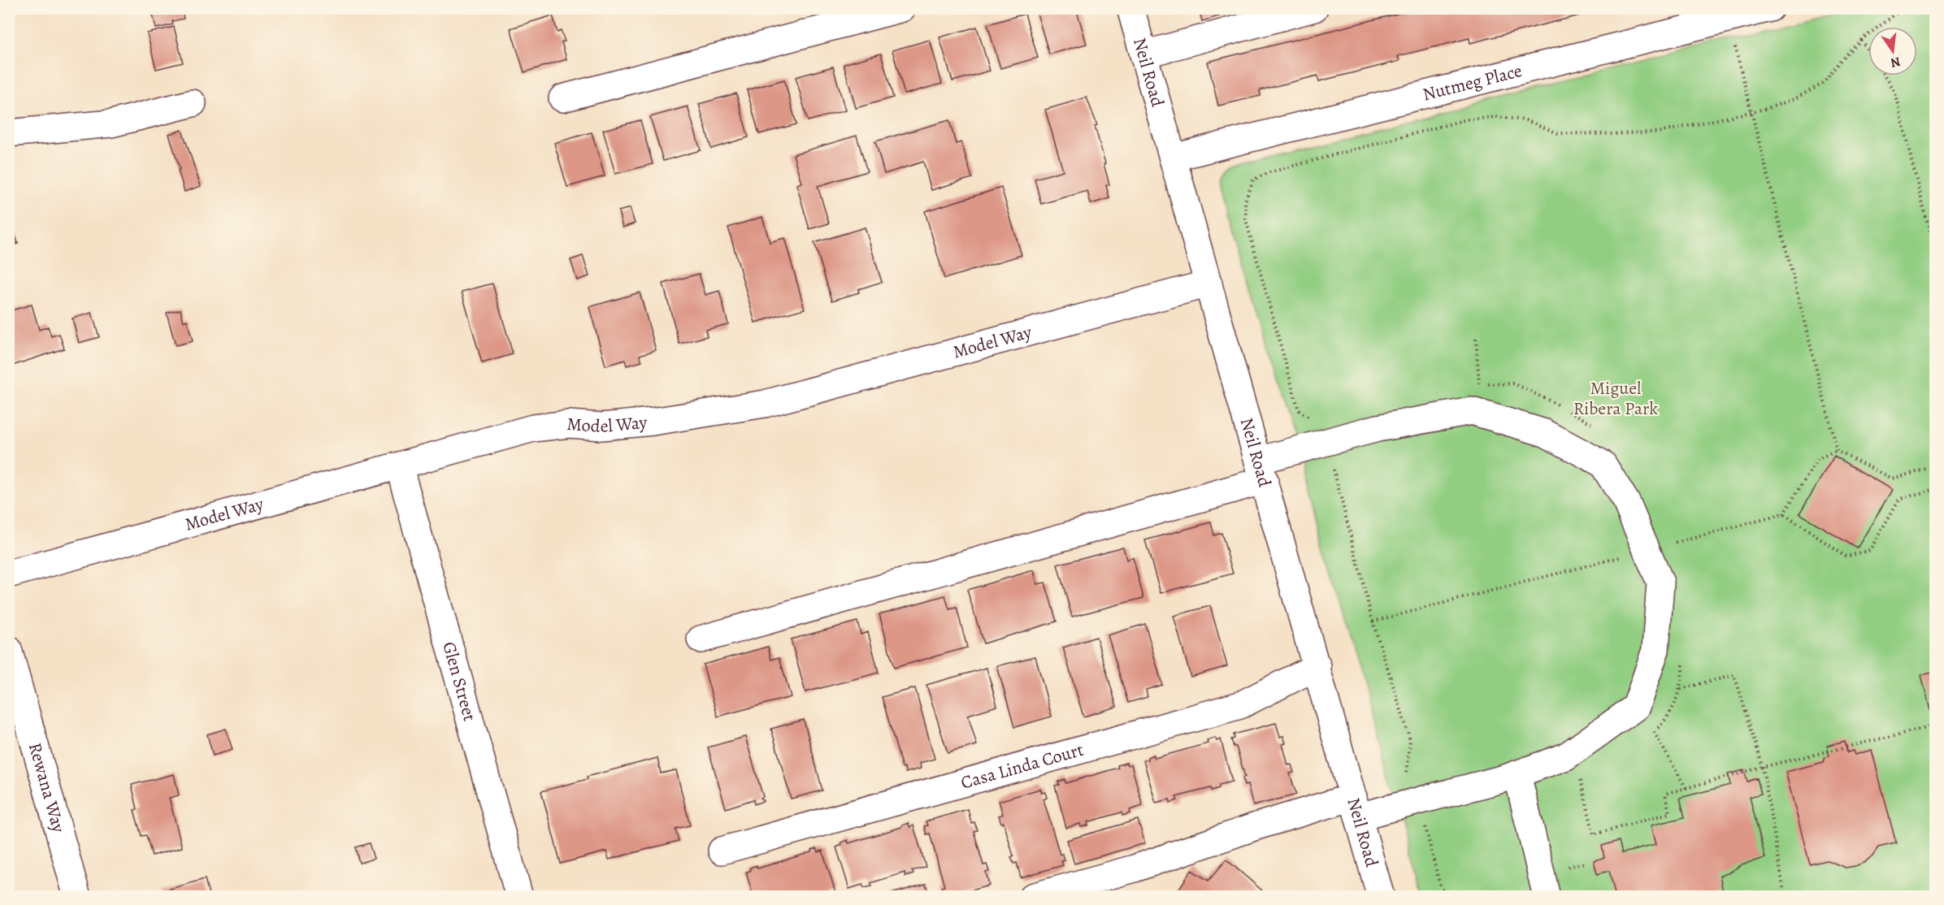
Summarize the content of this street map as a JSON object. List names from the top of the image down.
{
  "streets": {
    "street": [
      "Neil Road",
      "Nutmeg Place",
      "Model Way",
      "Glen Street",
      "Casa Linda Court",
      "Rewana Way"
    ]
  },
  "crossings": [
    ["Neil Road", "Nutmeg Place"],
    ["Neil Road", "Model Way"],
    ["Neil Road", "Casa Linda Court"],
    ["Model Way", "Glen Street"]
  ],
  "parks": ["Miguel Ribera Park"],
  "north": "bottom"
}
